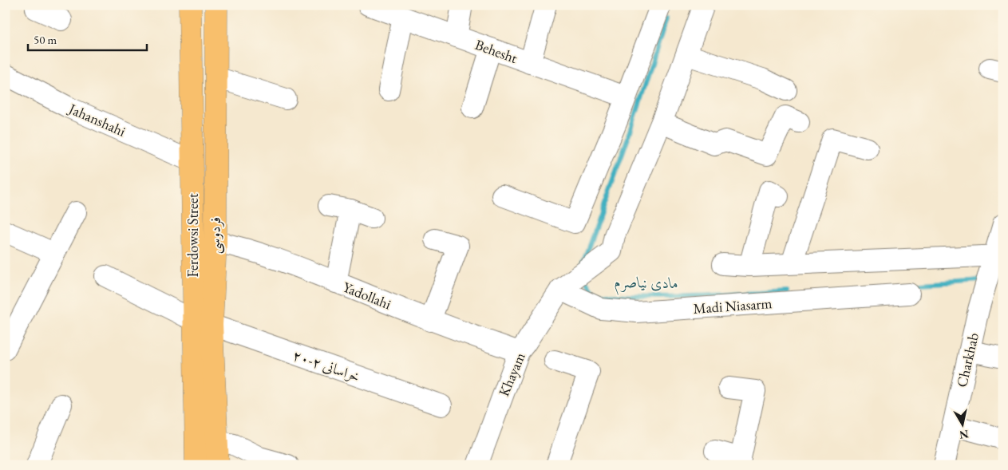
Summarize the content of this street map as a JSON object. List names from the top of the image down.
{
  "streets": {
    "main road": ["Ferdowsi Street", "فردوسی"],
    "street": [
      "Behesht",
      "Jahanshahi",
      "Yadollahi",
      "Madi Niasarm",
      "Charkhab",
      "۲۰-خراسانی ۲",
      "Khayam"
    ]
  },
  "crossings": [
    ["Jahanshahi", "Ferdowsi Street"],
    ["Ferdowsi Street", "فردوسی"],
    ["Ferdowsi Street", "۲۰-خراسانی ۲"],
    ["فردوسی", "Yadollahi"],
    ["فردوسی", "۲۰-خراسانی ۲"],
    ["Yadollahi", "Khayam"],
    ["Madi Niasarm", "Khayam"]
  ],
  "water": ["مادی نیاصرم"],
  "scale_bar": "50 m",
  "north": "bottom"
}
